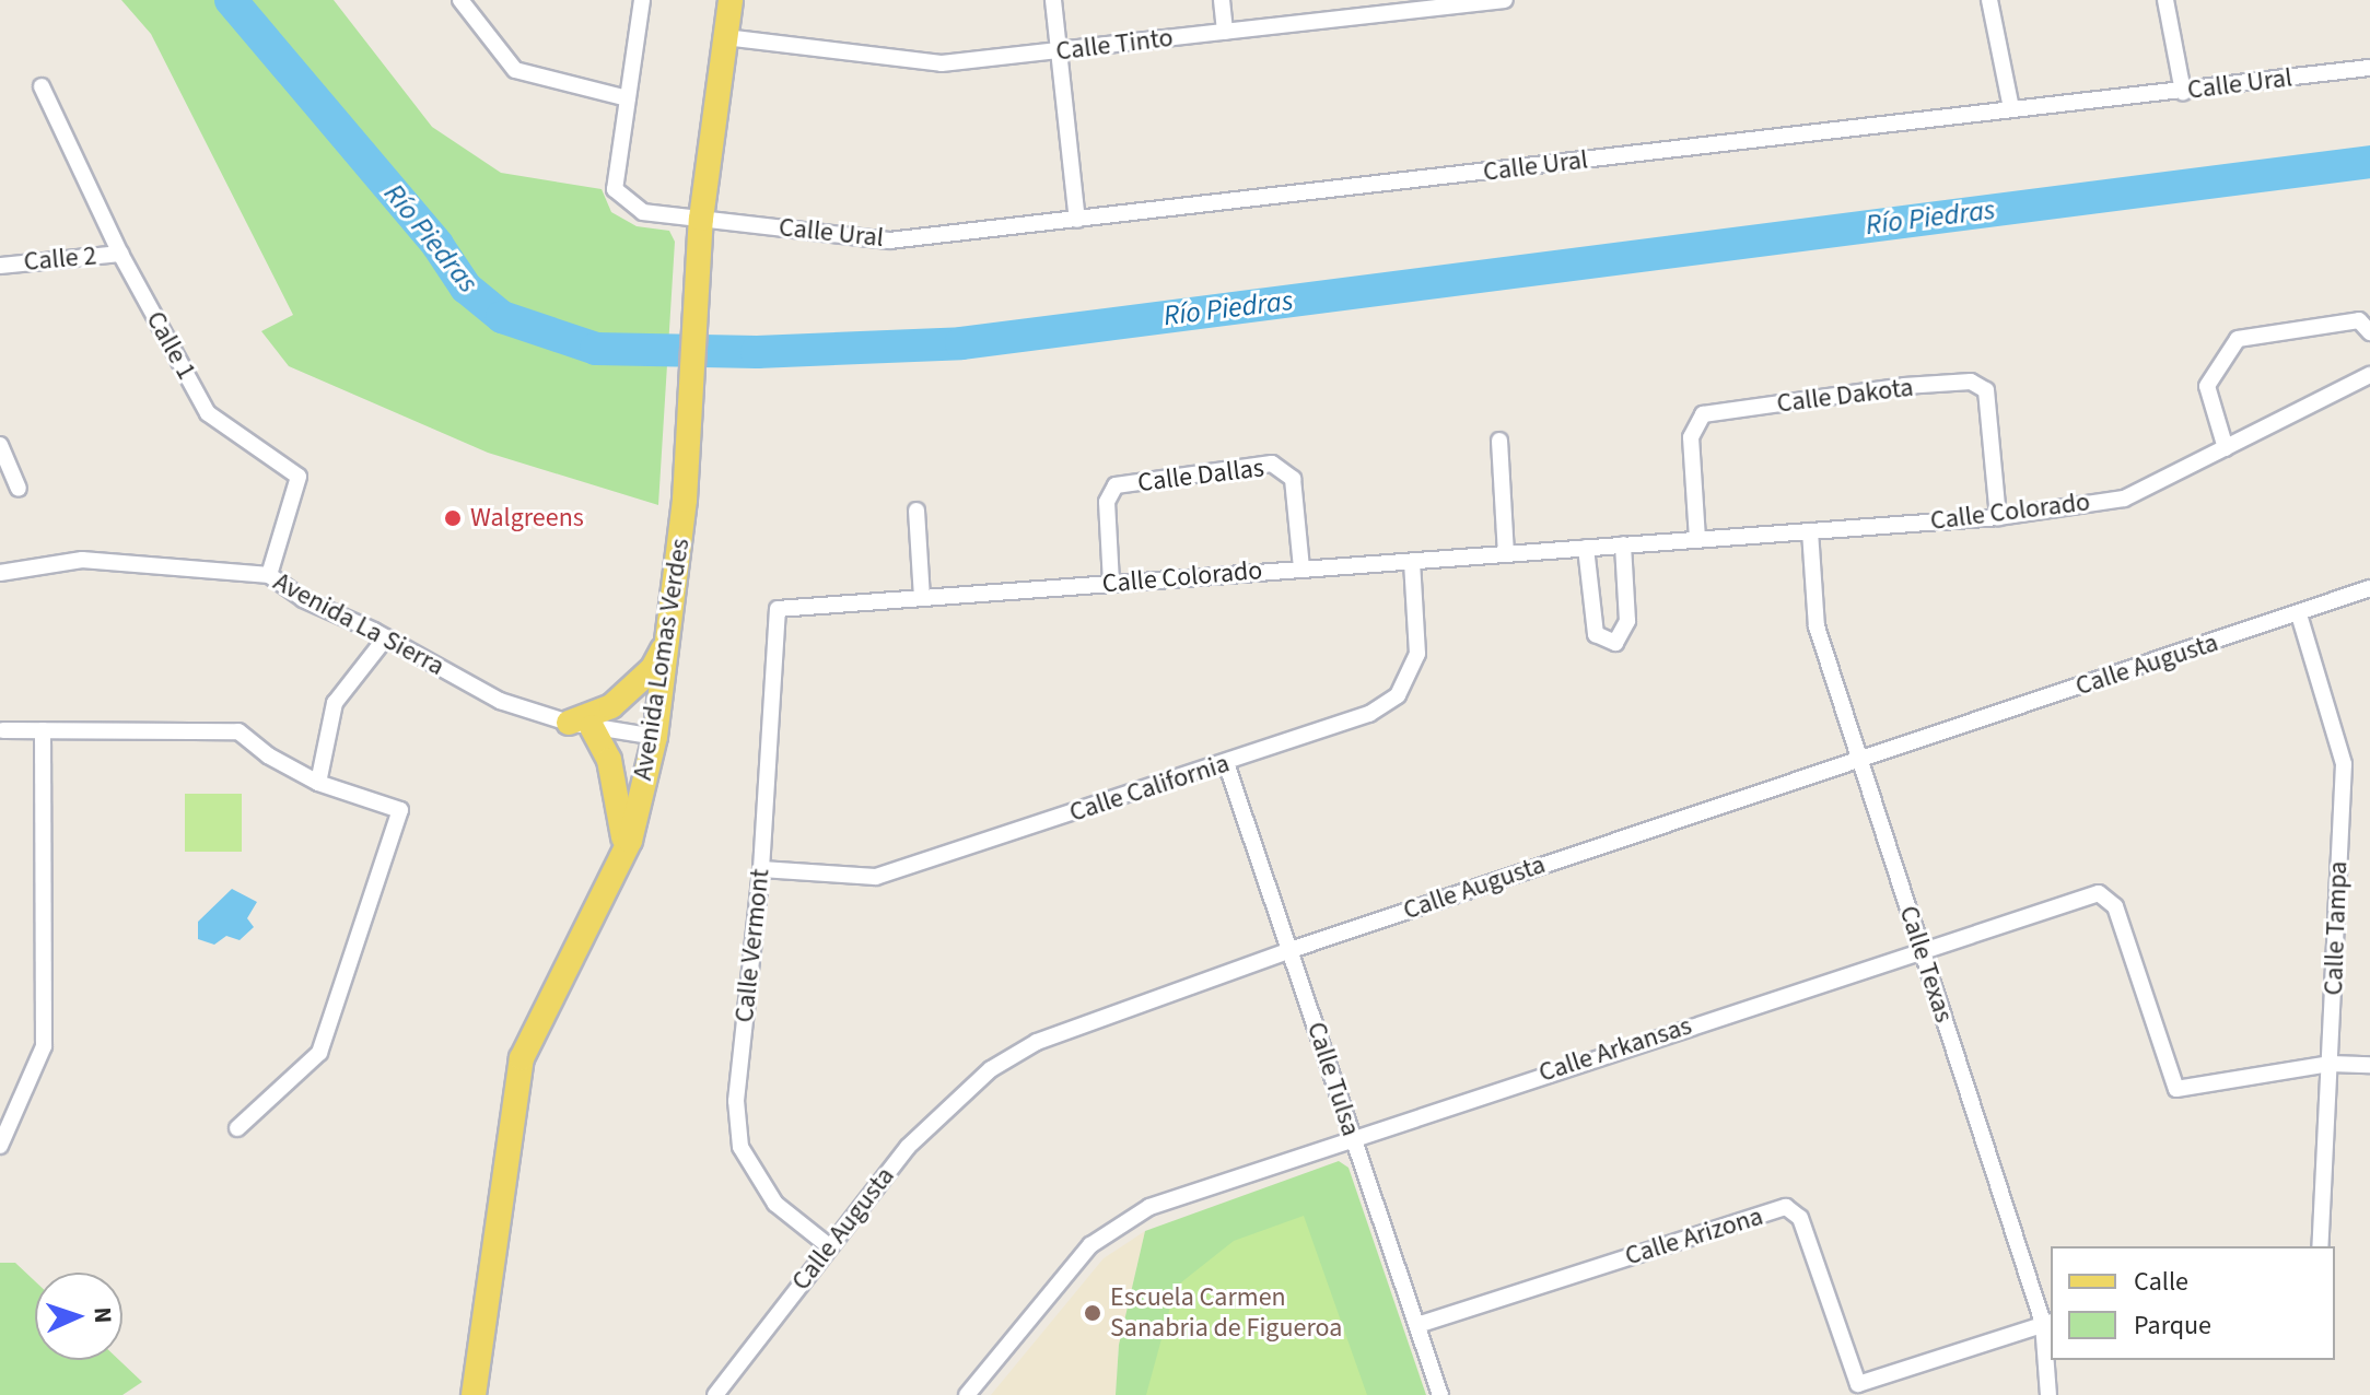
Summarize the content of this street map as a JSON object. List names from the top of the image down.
{
  "streets": {
    "main road": ["Avenida Lomas Verdes"],
    "street": [
      "Calle Tinto",
      "Calle Ural",
      "Calle 2",
      "Calle 1",
      "Calle Dakota",
      "Calle Dallas",
      "Calle Colorado",
      "Avenida La Sierra",
      "Calle Augusta",
      "Calle California",
      "Calle Tampa",
      "Calle Vermont",
      "Calle Texas",
      "Calle Arkansas",
      "Calle Tulsa",
      "Calle Arizona"
    ]
  },
  "crossings": [
    ["Calle Tinto", "Avenida Lomas Verdes"],
    ["Calle Ural", "Avenida Lomas Verdes"],
    ["Calle 2", "Calle 1"],
    ["Calle 1", "Avenida La Sierra"],
    ["Calle Dakota", "Calle Colorado"],
    ["Calle Dallas", "Calle Colorado"],
    ["Calle Colorado", "Calle California"],
    ["Calle Colorado", "Calle Vermont"],
    ["Calle Colorado", "Calle Texas"],
    ["Avenida La Sierra", "Avenida Lomas Verdes"],
    ["Calle Augusta", "Calle Tampa"],
    ["Calle Augusta", "Calle Vermont"],
    ["Calle Augusta", "Calle Texas"],
    ["Calle Augusta", "Calle Tulsa"],
    ["Calle California", "Calle Vermont"],
    ["Calle California", "Calle Tulsa"],
    ["Calle Tampa", "Calle Arkansas"],
    ["Calle Texas", "Calle Arkansas"],
    ["Calle Texas", "Calle Arizona"],
    ["Calle Arkansas", "Calle Tulsa"],
    ["Calle Tulsa", "Calle Arizona"]
  ],
  "water": ["Río Piedras"],
  "places": ["Walgreens", "Escuela Carmen Sanabria de Figueroa"],
  "legend": ["Calle", "Parque"],
  "north": "right"
}
